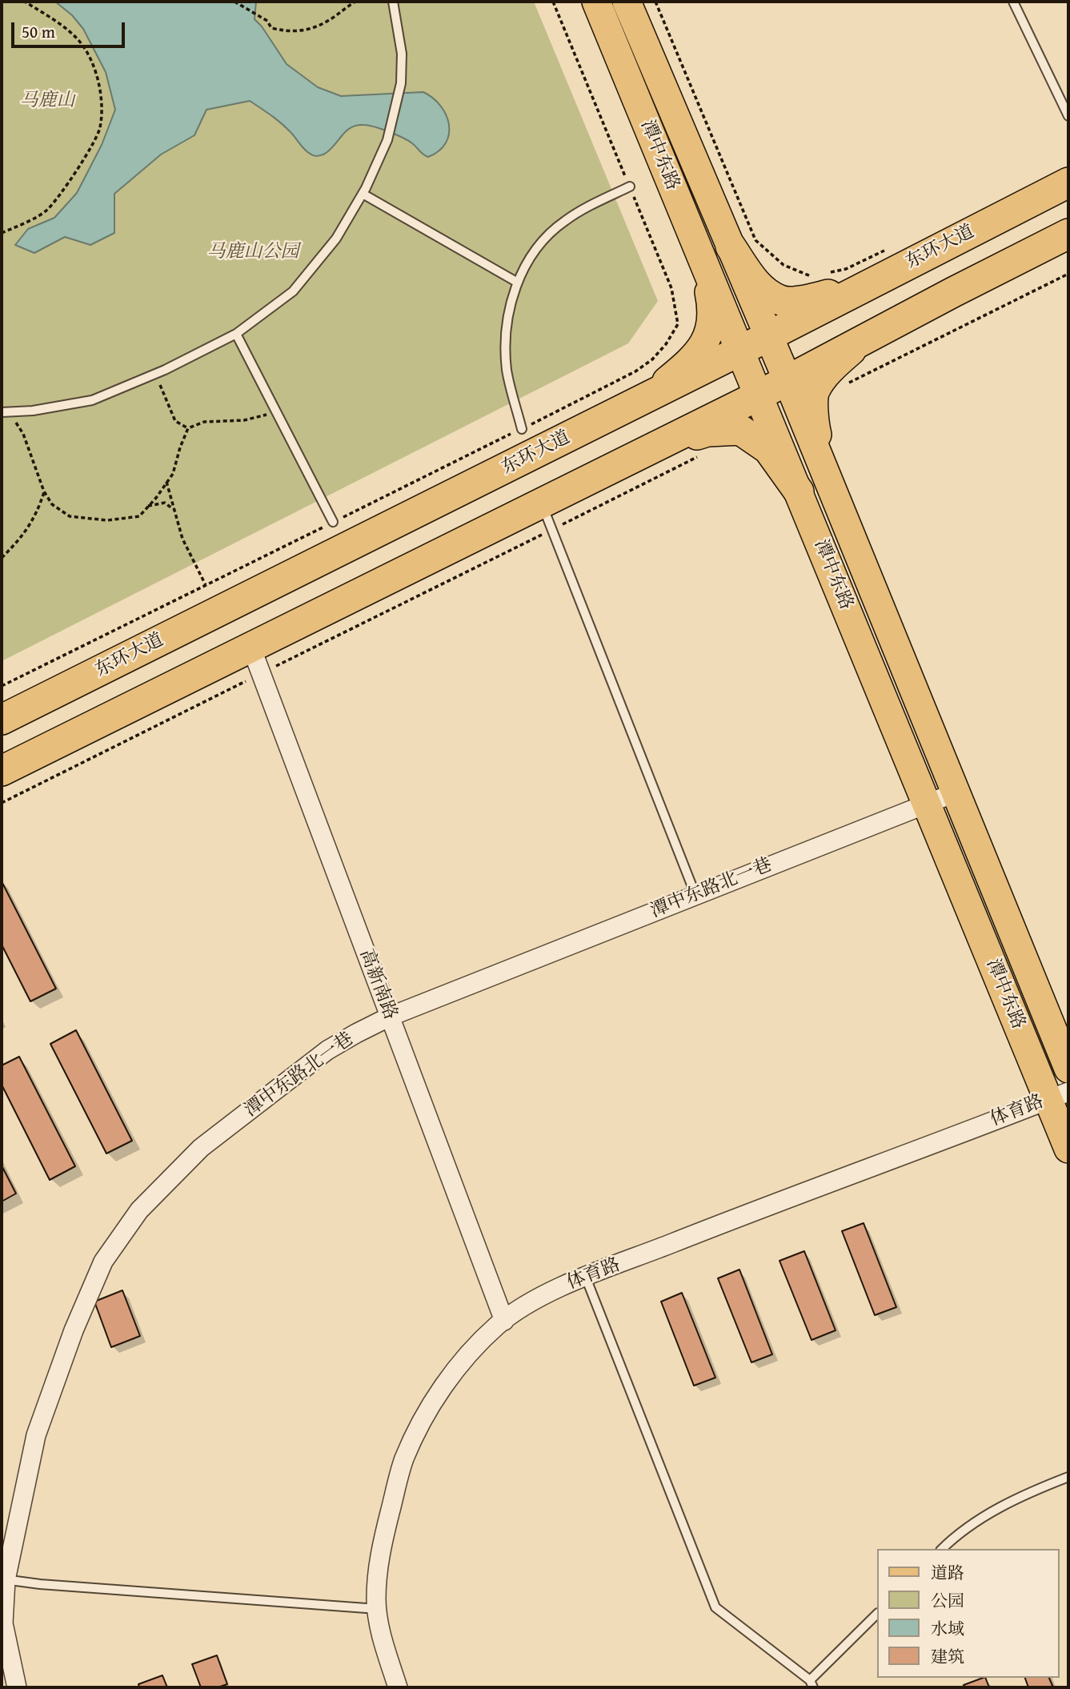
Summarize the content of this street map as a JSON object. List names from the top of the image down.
{
  "streets": {
    "highway": ["东环大道"],
    "main road": ["潭中东路"],
    "street": ["潭中东路北一巷", "高新南路", "体育路"]
  },
  "crossings": [
    ["潭中东路", "东环大道"],
    ["潭中东路", "潭中东路北一巷"],
    ["潭中东路", "体育路"],
    ["潭中东路北一巷", "高新南路"],
    ["高新南路", "体育路"]
  ],
  "parks": ["马鹿山", "马鹿山公园"],
  "legend": [
    "道路",
    "公园",
    "水域",
    "建筑"
  ],
  "scale_bar": "50 m"
}
